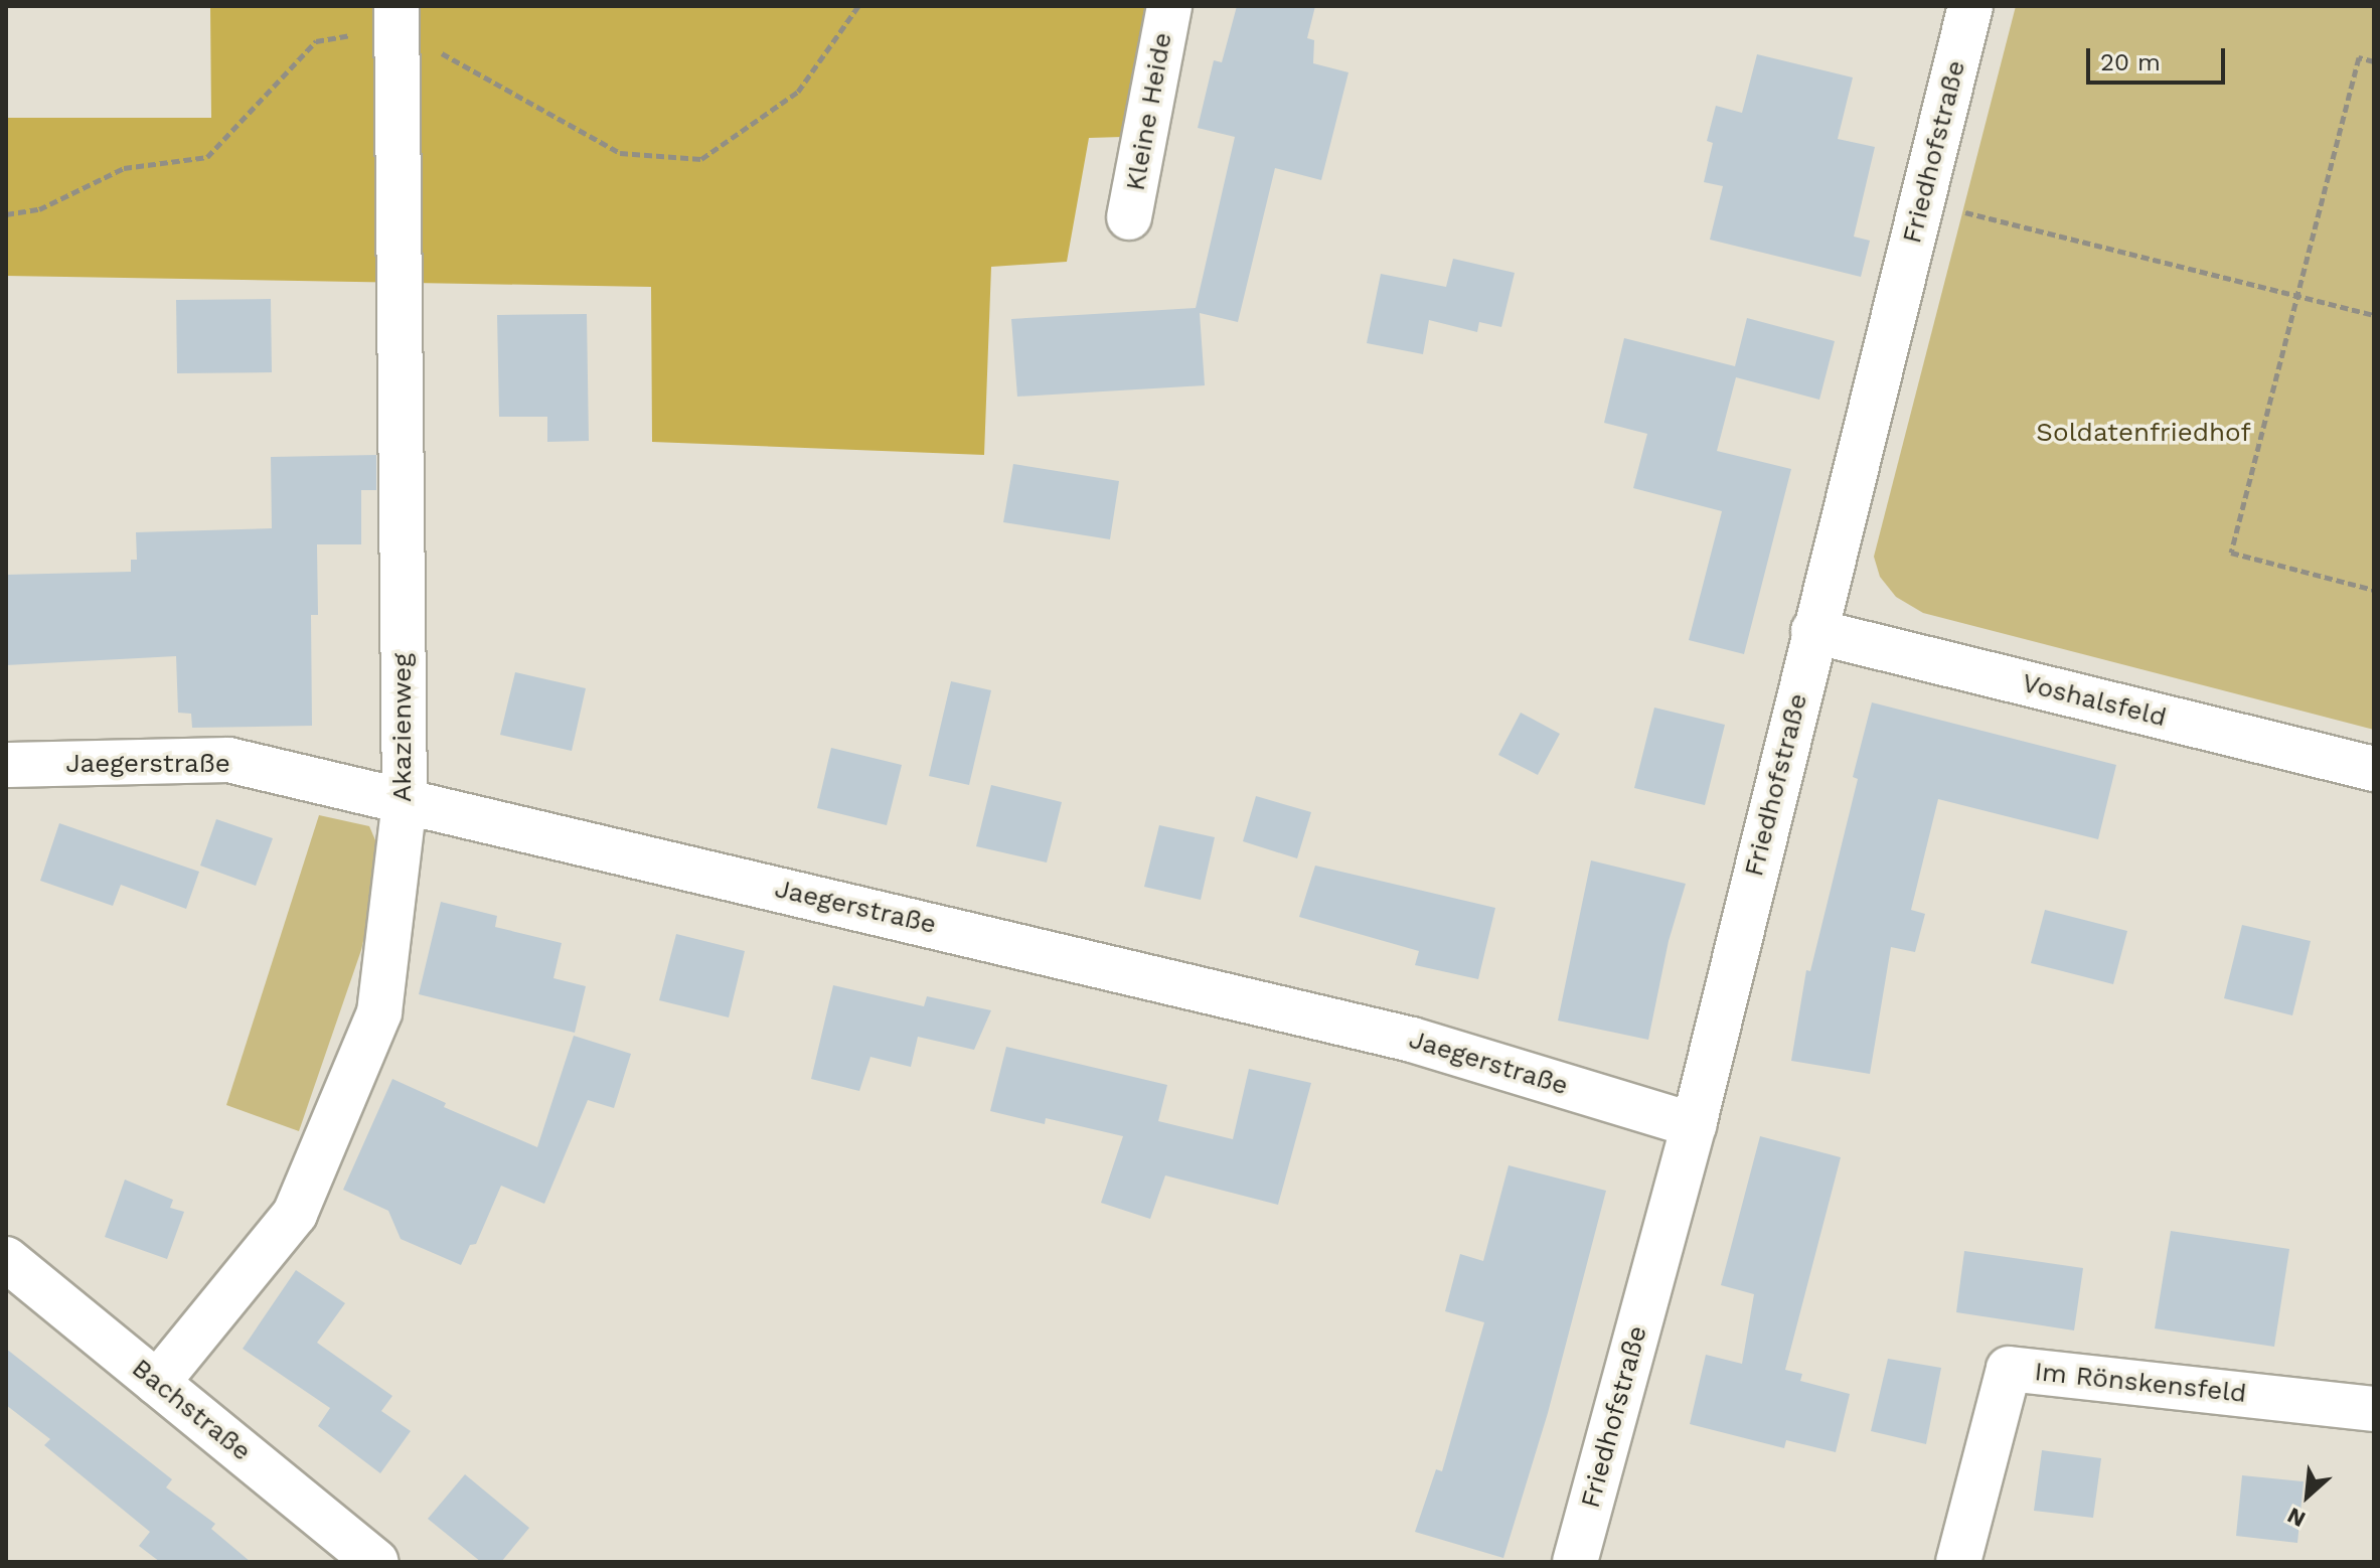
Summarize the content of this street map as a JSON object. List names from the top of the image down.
{
  "streets": {
    "street": [
      "Kleine Heide",
      "Friedhofstraße",
      "Voshalsfeld",
      "Akazienweg",
      "Jaegerstraße",
      "Im Rönskensfeld",
      "Bachstraße"
    ]
  },
  "crossings": [
    ["Friedhofstraße", "Voshalsfeld"],
    ["Friedhofstraße", "Jaegerstraße"],
    ["Akazienweg", "Jaegerstraße"],
    ["Akazienweg", "Bachstraße"]
  ],
  "parks": ["Soldatenfriedhof"],
  "scale_bar": "20 m",
  "north": "bottom left"
}
